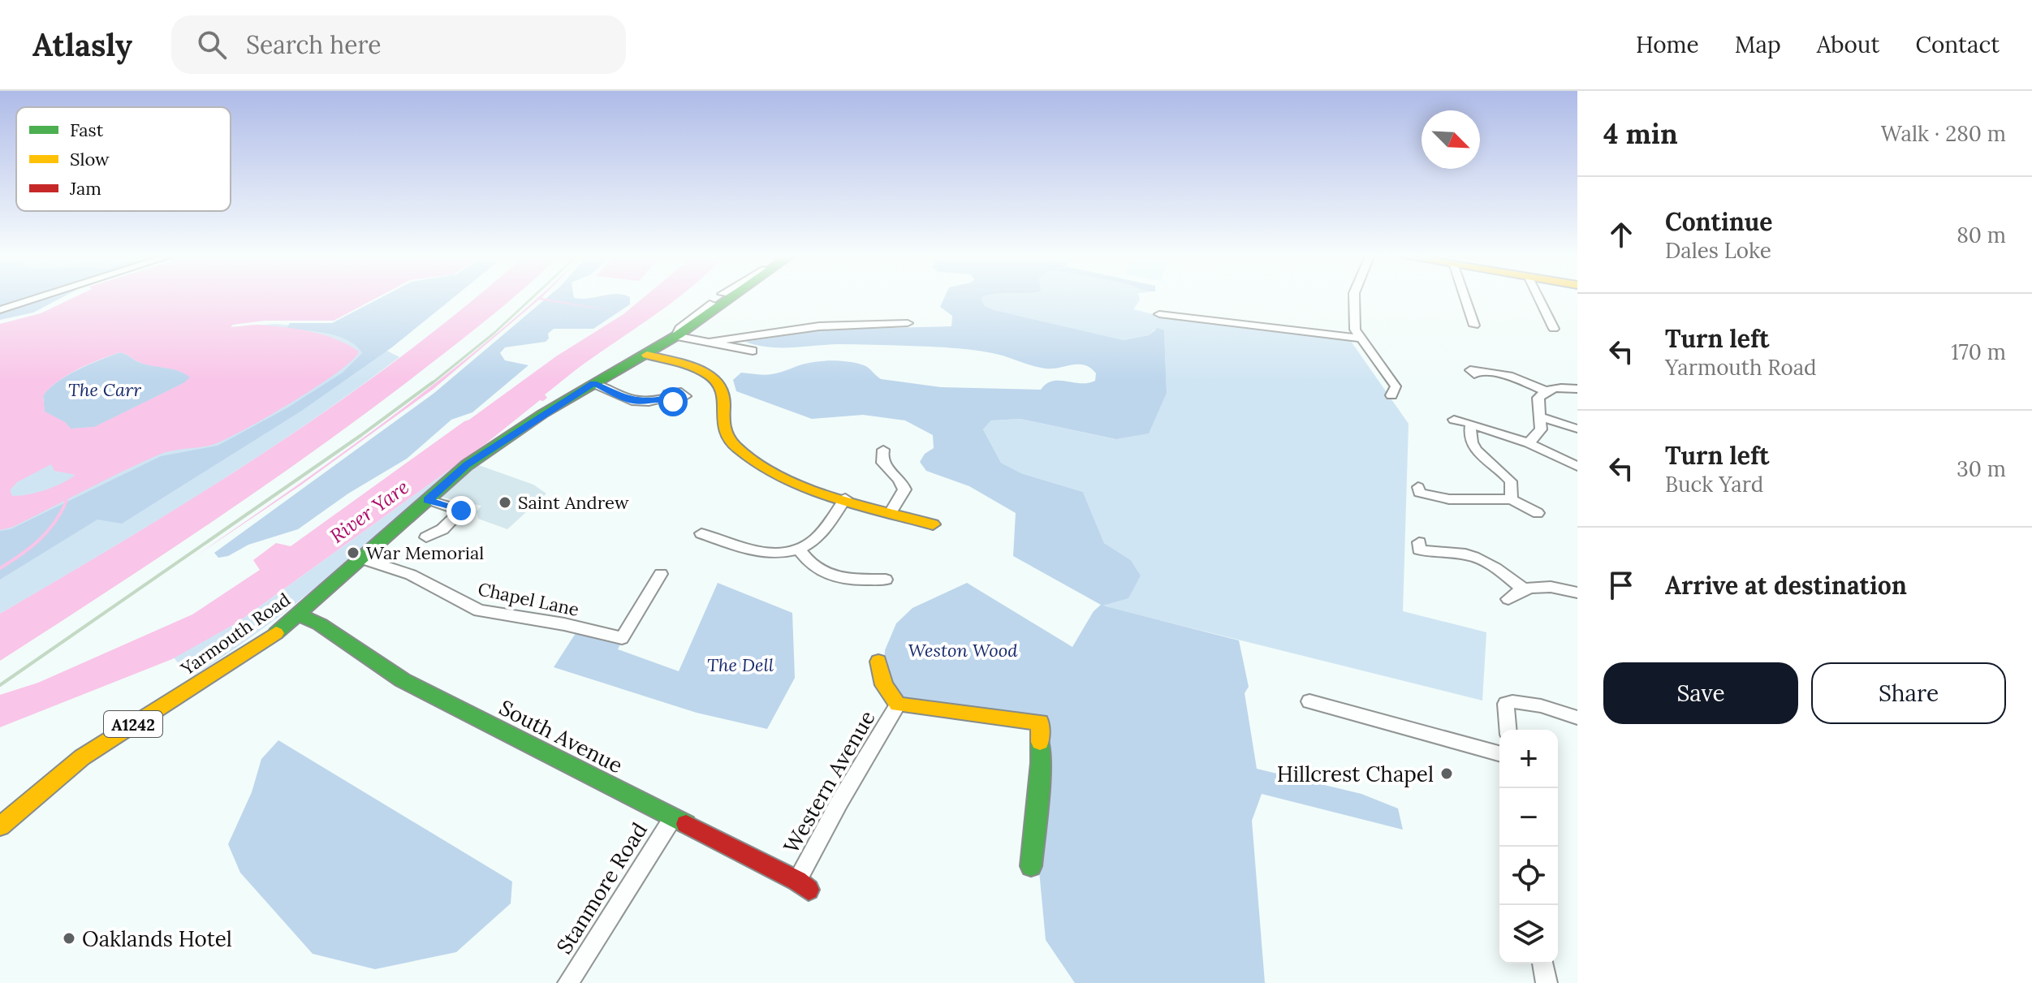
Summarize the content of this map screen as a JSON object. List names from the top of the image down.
{
  "streets": {
    "street": [
      "Chapel Lane",
      "Yarmouth Road",
      "A1242",
      "South Avenue",
      "Western Avenue",
      "Stanmore Road"
    ]
  },
  "crossings": [
    ["Chapel Lane", "Yarmouth Road"],
    ["Yarmouth Road", "South Avenue"],
    ["South Avenue", "Western Avenue"],
    ["South Avenue", "Stanmore Road"]
  ],
  "water": ["River Yare"],
  "parks": ["The Carr", "Weston Wood", "The Dell"],
  "places": [
    "Saint Andrew",
    "War Memorial",
    "Hillcrest Chapel",
    "Oaklands Hotel"
  ],
  "legend": ["Fast", "Slow", "Jam"],
  "north": "bottom right",
  "page": {
    "header": "Atlasly",
    "search": "Search here",
    "nav": [
      "Home",
      "Map",
      "About",
      "Contact"
    ],
    "heading": ["4 min", "Walk · 280 m"],
    "list": [
      ["Continue", "Dales Loke", "80 m"],
      ["Turn left", "Yarmouth Road", "170 m"],
      ["Turn left", "Buck Yard", "30 m"],
      "Arrive at destination"
    ],
    "buttons": ["Save", "Share"],
    "map_buttons": ["+", "−"]
  }
}
